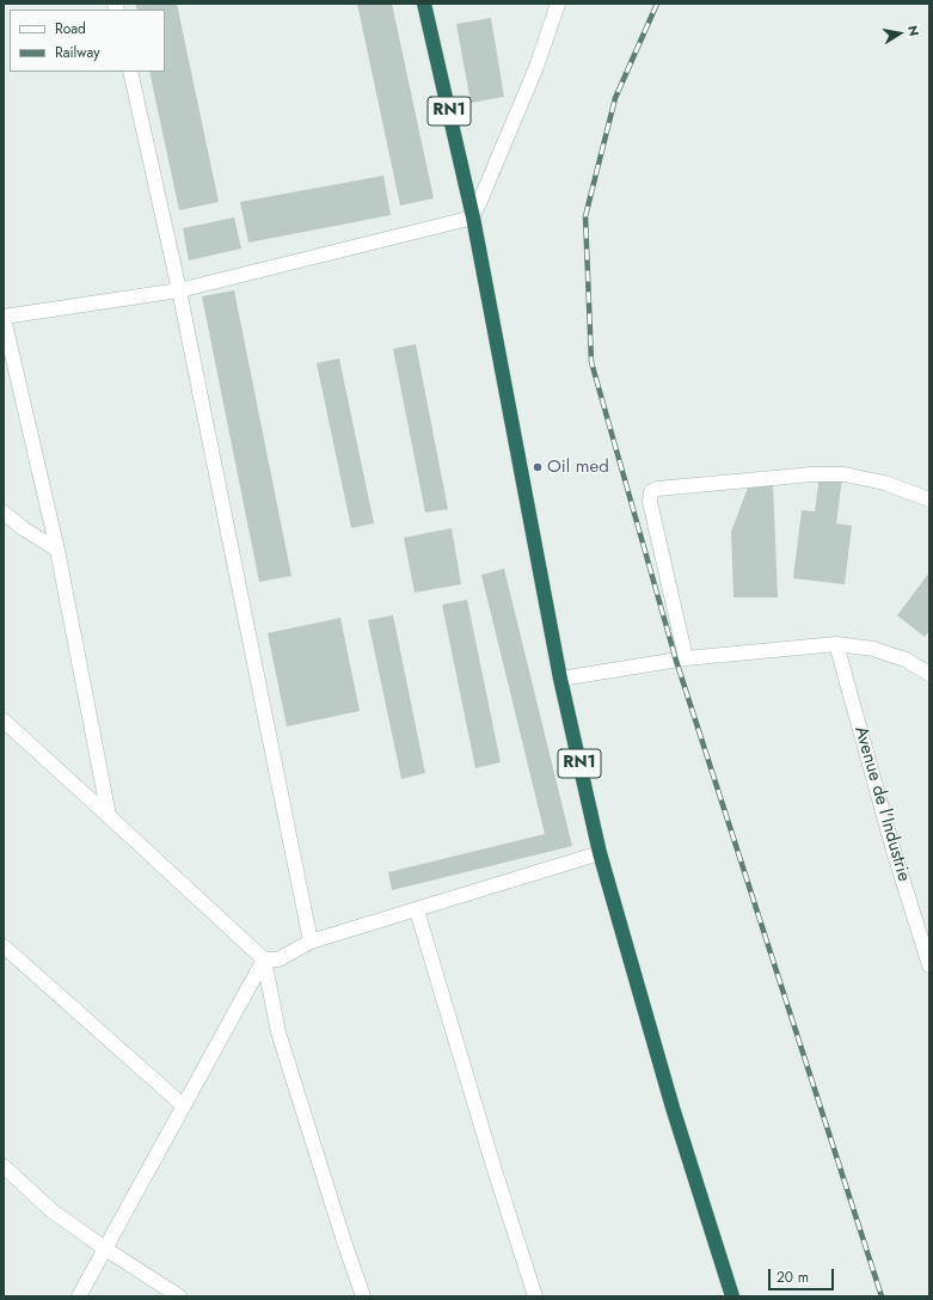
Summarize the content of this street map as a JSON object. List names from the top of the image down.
{
  "streets": {
    "highway": ["RN1"],
    "street": ["Avenue de l'Industrie"]
  },
  "places": ["Oil med"],
  "legend": ["Road", "Railway"],
  "scale_bar": "20 m",
  "north": "right"
}
